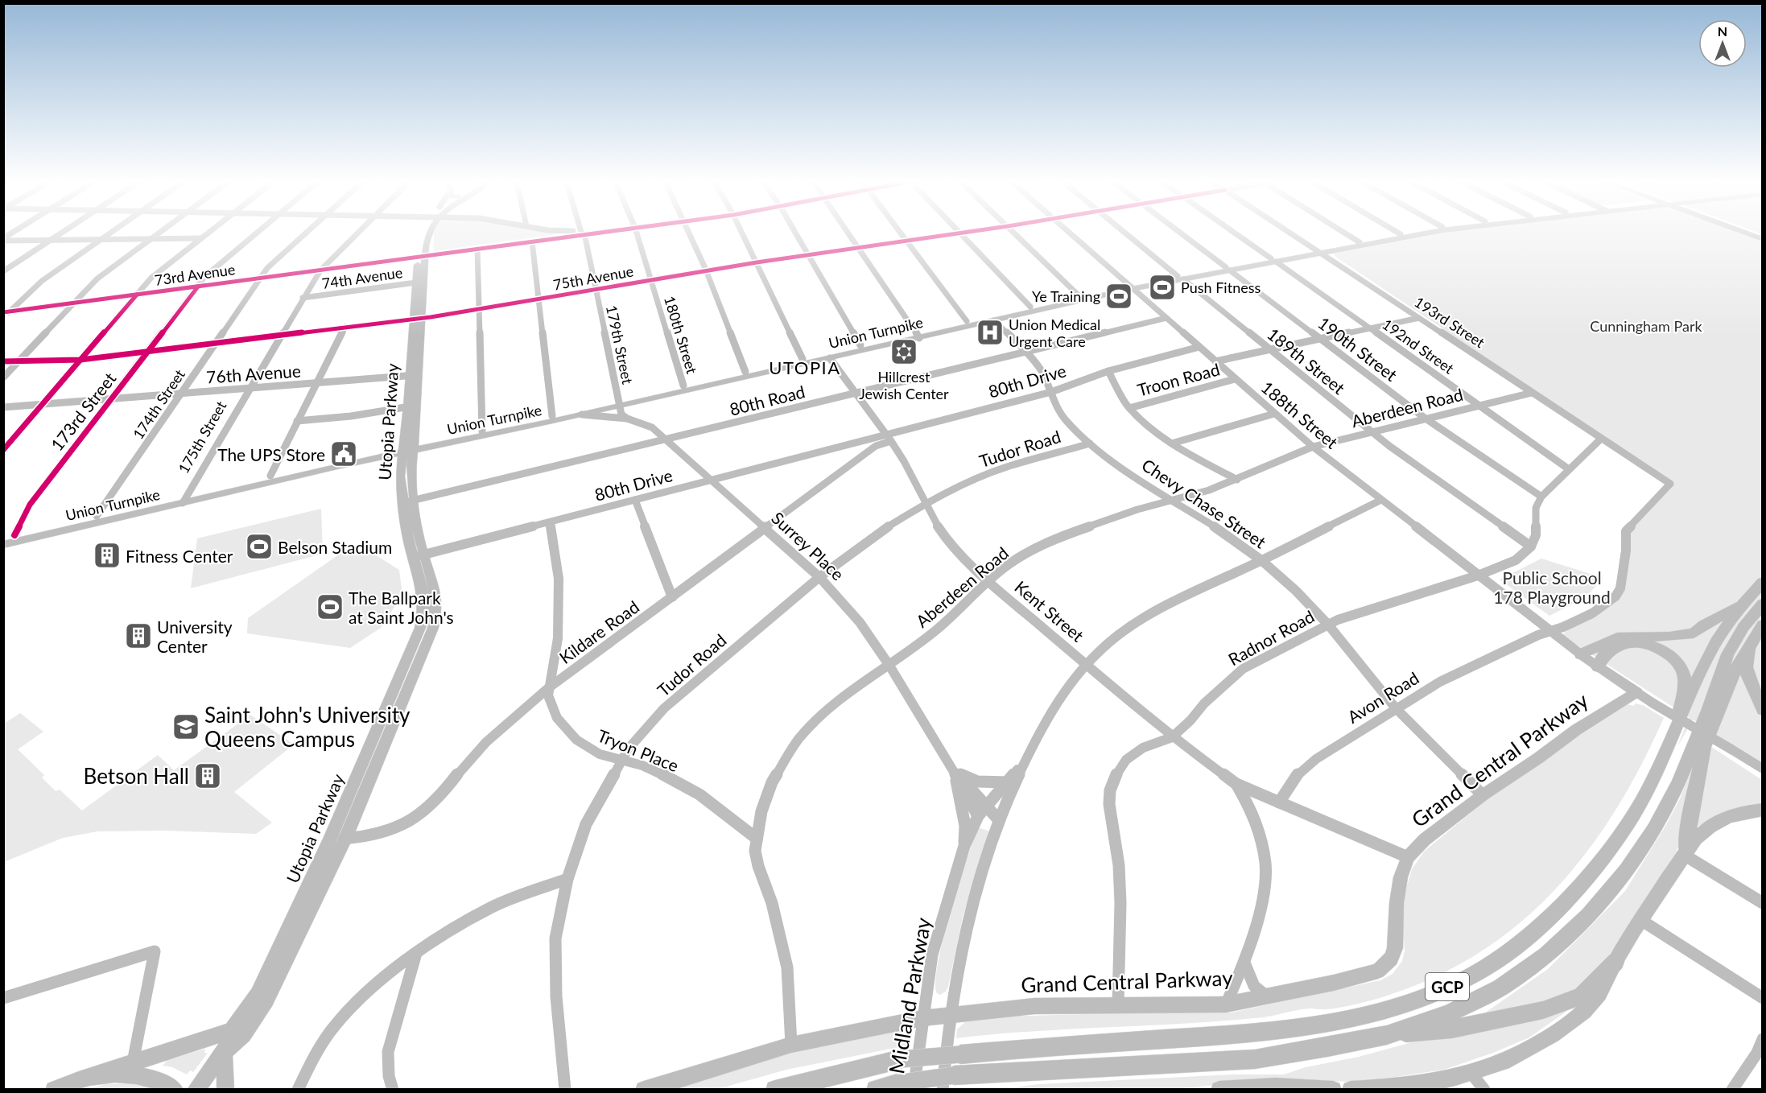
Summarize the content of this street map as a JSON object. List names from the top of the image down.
{
  "streets": {
    "highway": ["GCP"],
    "main road": ["Union Turnpike", "Utopia Parkway", "Grand Central Parkway"],
    "street": [
      "73rd Avenue",
      "74th Avenue",
      "75th Avenue",
      "193rd Street",
      "180th Street",
      "179th Street",
      "192nd Street",
      "190th Street",
      "189th Street",
      "76th Avenue",
      "Troon Road",
      "80th Drive",
      "80th Road",
      "174th Street",
      "Aberdeen Road",
      "173rd Street",
      "188th Street",
      "175th Street",
      "Tudor Road",
      "Chevy Chase Street",
      "Surrey Place",
      "Kent Street",
      "Kildare Road",
      "Radnor Road",
      "Avon Road",
      "Tryon Place",
      "Midland Parkway"
    ]
  },
  "crossings": [
    ["73rd Avenue", "179th Street"],
    ["73rd Avenue", "174th Street"],
    ["73rd Avenue", "173rd Street"],
    ["73rd Avenue", "Utopia Parkway"],
    ["73rd Avenue", "175th Street"],
    ["74th Avenue", "Utopia Parkway"],
    ["74th Avenue", "175th Street"],
    ["75th Avenue", "180th Street"],
    ["75th Avenue", "179th Street"],
    ["75th Avenue", "174th Street"],
    ["75th Avenue", "173rd Street"],
    ["75th Avenue", "Utopia Parkway"],
    ["75th Avenue", "175th Street"],
    ["193rd Street", "Union Turnpike"],
    ["193rd Street", "Aberdeen Road"],
    ["193rd Street", "Avon Road"],
    ["Union Turnpike", "180th Street"],
    ["Union Turnpike", "179th Street"],
    ["Union Turnpike", "192nd Street"],
    ["Union Turnpike", "190th Street"],
    ["Union Turnpike", "189th Street"],
    ["Union Turnpike", "174th Street"],
    ["Union Turnpike", "173rd Street"],
    ["Union Turnpike", "188th Street"],
    ["Union Turnpike", "Utopia Parkway"],
    ["Union Turnpike", "175th Street"],
    ["Union Turnpike", "Chevy Chase Street"],
    ["Union Turnpike", "Surrey Place"],
    ["Union Turnpike", "Kent Street"],
    ["179th Street", "Surrey Place"],
    ["192nd Street", "Aberdeen Road"],
    ["190th Street", "Aberdeen Road"],
    ["189th Street", "Aberdeen Road"],
    ["189th Street", "Radnor Road"],
    ["76th Avenue", "174th Street"],
    ["76th Avenue", "173rd Street"],
    ["76th Avenue", "Utopia Parkway"],
    ["76th Avenue", "175th Street"],
    ["Troon Road", "188th Street"],
    ["80th Drive", "188th Street"],
    ["80th Drive", "Utopia Parkway"],
    ["80th Drive", "Chevy Chase Street"],
    ["80th Drive", "Surrey Place"],
    ["80th Drive", "Kent Street"],
    ["80th Drive", "Kildare Road"],
    ["80th Drive", "Tryon Place"],
    ["80th Road", "188th Street"],
    ["80th Road", "Utopia Parkway"],
    ["80th Road", "Chevy Chase Street"],
    ["80th Road", "Surrey Place"],
    ["80th Road", "Kent Street"],
    ["Aberdeen Road", "188th Street"],
    ["Aberdeen Road", "Chevy Chase Street"],
    ["Aberdeen Road", "Surrey Place"],
    ["Aberdeen Road", "Kent Street"],
    ["Aberdeen Road", "Tryon Place"],
    ["Aberdeen Road", "Grand Central Parkway"],
    ["188th Street", "Radnor Road"],
    ["188th Street", "Avon Road"],
    ["188th Street", "Midland Parkway"],
    ["Utopia Parkway", "Kildare Road"],
    ["Tudor Road", "Chevy Chase Street"],
    ["Tudor Road", "Surrey Place"],
    ["Tudor Road", "Kent Street"],
    ["Tudor Road", "Tryon Place"],
    ["Chevy Chase Street", "Radnor Road"],
    ["Chevy Chase Street", "Avon Road"],
    ["Chevy Chase Street", "Grand Central Parkway"],
    ["Chevy Chase Street", "Midland Parkway"],
    ["Surrey Place", "Kildare Road"],
    ["Surrey Place", "Midland Parkway"],
    ["Kent Street", "Kildare Road"],
    ["Kent Street", "Radnor Road"],
    ["Kent Street", "Midland Parkway"],
    ["Kildare Road", "Tryon Place"],
    ["Radnor Road", "Grand Central Parkway"],
    ["Grand Central Parkway", "Midland Parkway"],
    ["GCP", "Midland Parkway"]
  ],
  "districts": ["UTOPIA"],
  "parks": ["Cunningham Park", "Public School 178 Playground"],
  "places": {
    "sports": [
      "Push Fitness",
      "Ye Training",
      "Belson Stadium",
      "The Ballpark at Saint John's"
    ],
    "hospital": ["Union Medical Urgent Care"],
    "synagogue": ["Hillcrest Jewish Center"],
    "public building": ["The UPS Store"],
    "building": ["Fitness Center", "University Center", "Betson Hall"],
    "school or university": ["Saint John's University Queens Campus"]
  },
  "north": "top"
}
